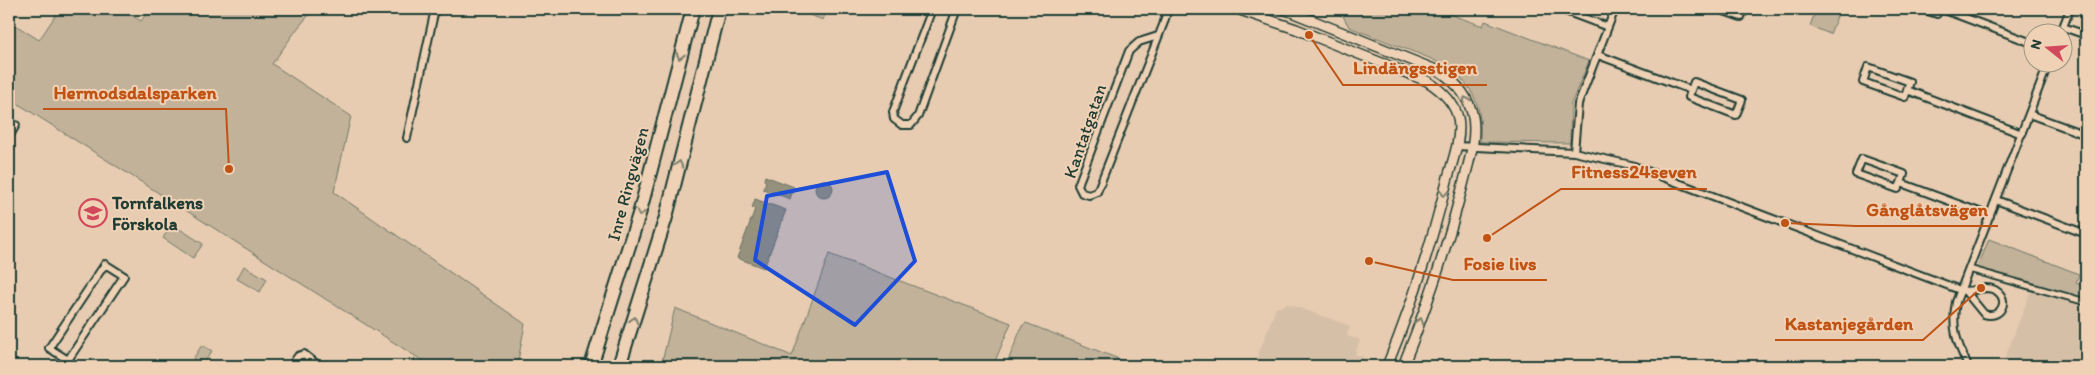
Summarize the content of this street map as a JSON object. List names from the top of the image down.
{
  "streets": {
    "highway": ["Inre Ringvägen"],
    "street": ["Kantatgatan"]
  },
  "places": {
    "other": [
      "Lindängsstigen",
      "Hermodsdalsparken",
      "Gånglåtsvägen",
      "Fitness24seven",
      "Fosie livs",
      "Kastanjegården"
    ],
    "school or university": ["Tornfalkens Förskola"]
  },
  "north": "left"
}
